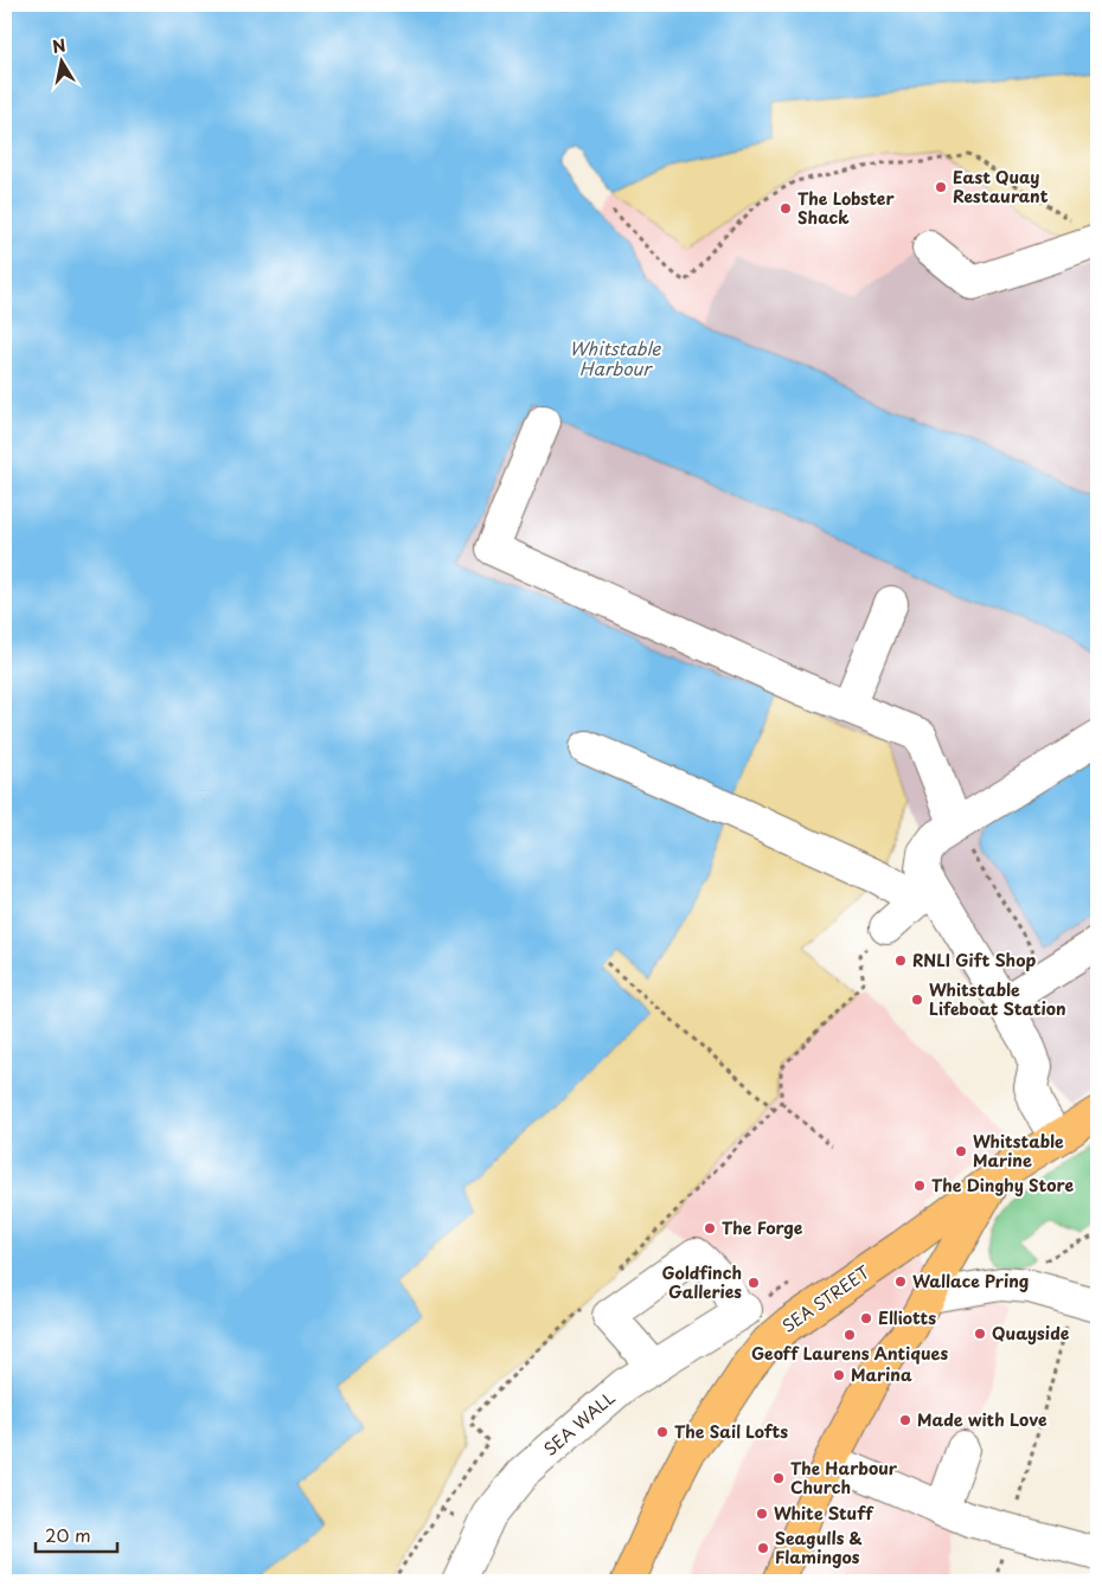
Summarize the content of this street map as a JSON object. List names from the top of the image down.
{
  "streets": {
    "main road": ["SEA STREET"],
    "street": ["SEA WALL"]
  },
  "water": ["Whitstable Harbour"],
  "places": [
    "East Quay Restaurant",
    "The Lobster Shack",
    "RNLI Gift Shop",
    "Whitstable Lifeboat Station",
    "Whitstable Marine",
    "The Dinghy Store",
    "The Forge",
    "Wallace Pring",
    "Goldfinch Galleries",
    "Elliotts",
    "Quayside",
    "Geoff Laurens Antiques",
    "Marina",
    "Made with Love",
    "The Sail Lofts",
    "The Harbour Church",
    "White Stuff",
    "Seagulls & Flamingos"
  ],
  "scale_bar": "20 m",
  "north": "top"
}
